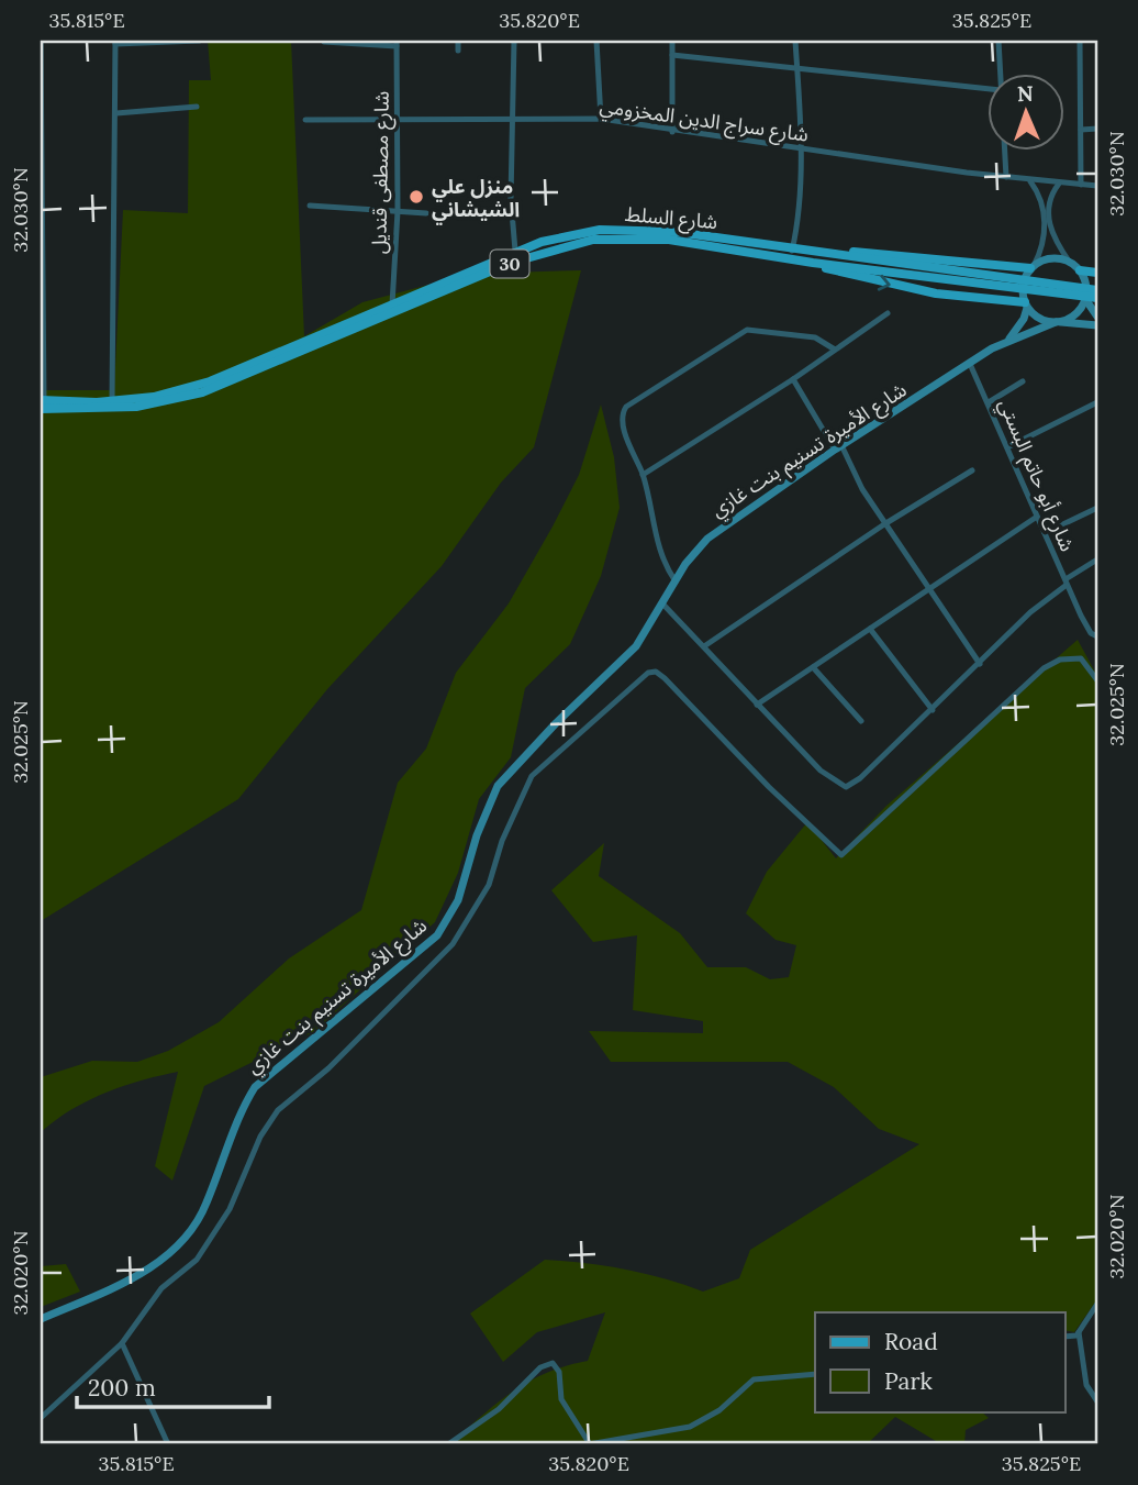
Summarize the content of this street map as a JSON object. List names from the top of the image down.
{
  "streets": {
    "main road": ["شارع السلط", "30", "شارع الأميرة تسنيم بنت غازي"],
    "street": ["شارع سراج الدين المخزومي", "شارع مصطفى قنديل", "شارع أبو حاتم البستي"]
  },
  "crossings": [
    ["شارع سراج الدين المخزومي", "شارع مصطفى قنديل"],
    ["شارع مصطفى قنديل", "شارع السلط"],
    ["شارع الأميرة تسنيم بنت غازي", "شارع أبو حاتم البستي"]
  ],
  "places": ["منزل علي الشيشاني"],
  "legend": ["Road", "Park"],
  "scale_bar": "200 m",
  "north": "top",
  "coordinates": [
    "35.815°E",
    "35.820°E",
    "35.825°E",
    "32.030°N",
    "32.025°N",
    "32.020°N"
  ]
}
